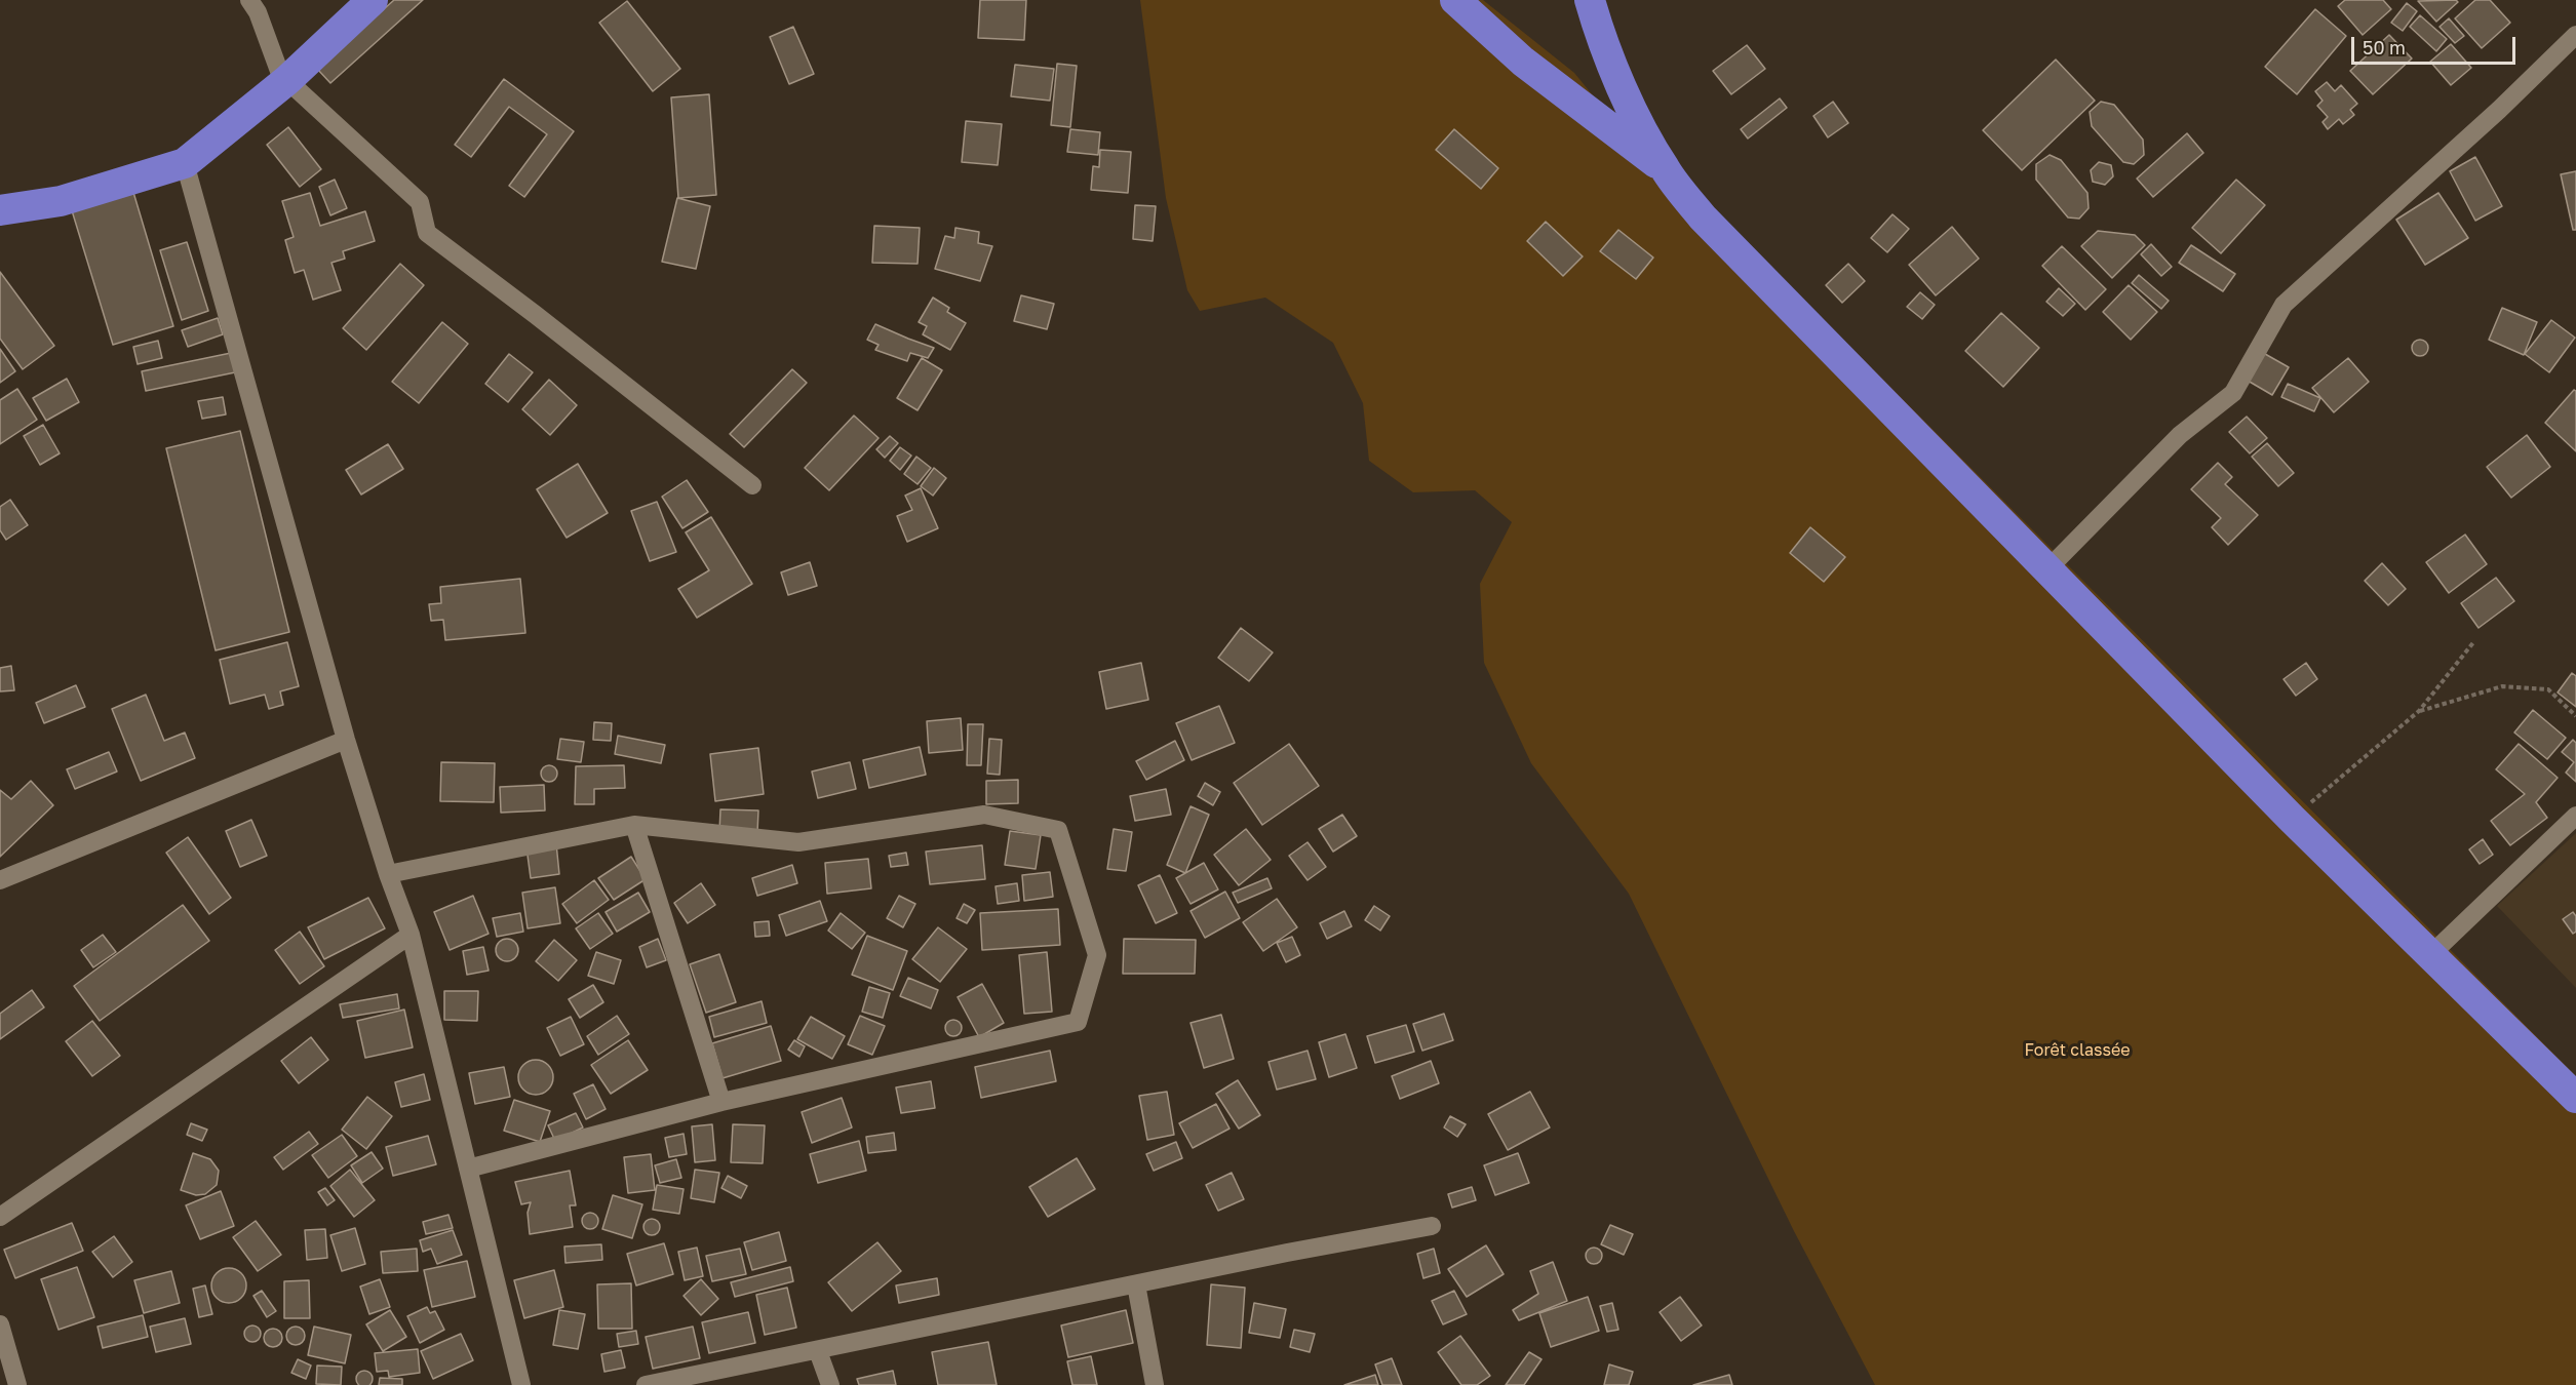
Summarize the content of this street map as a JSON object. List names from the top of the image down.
{
  "parks": ["Forêt classée"],
  "scale_bar": "50 m"
}
